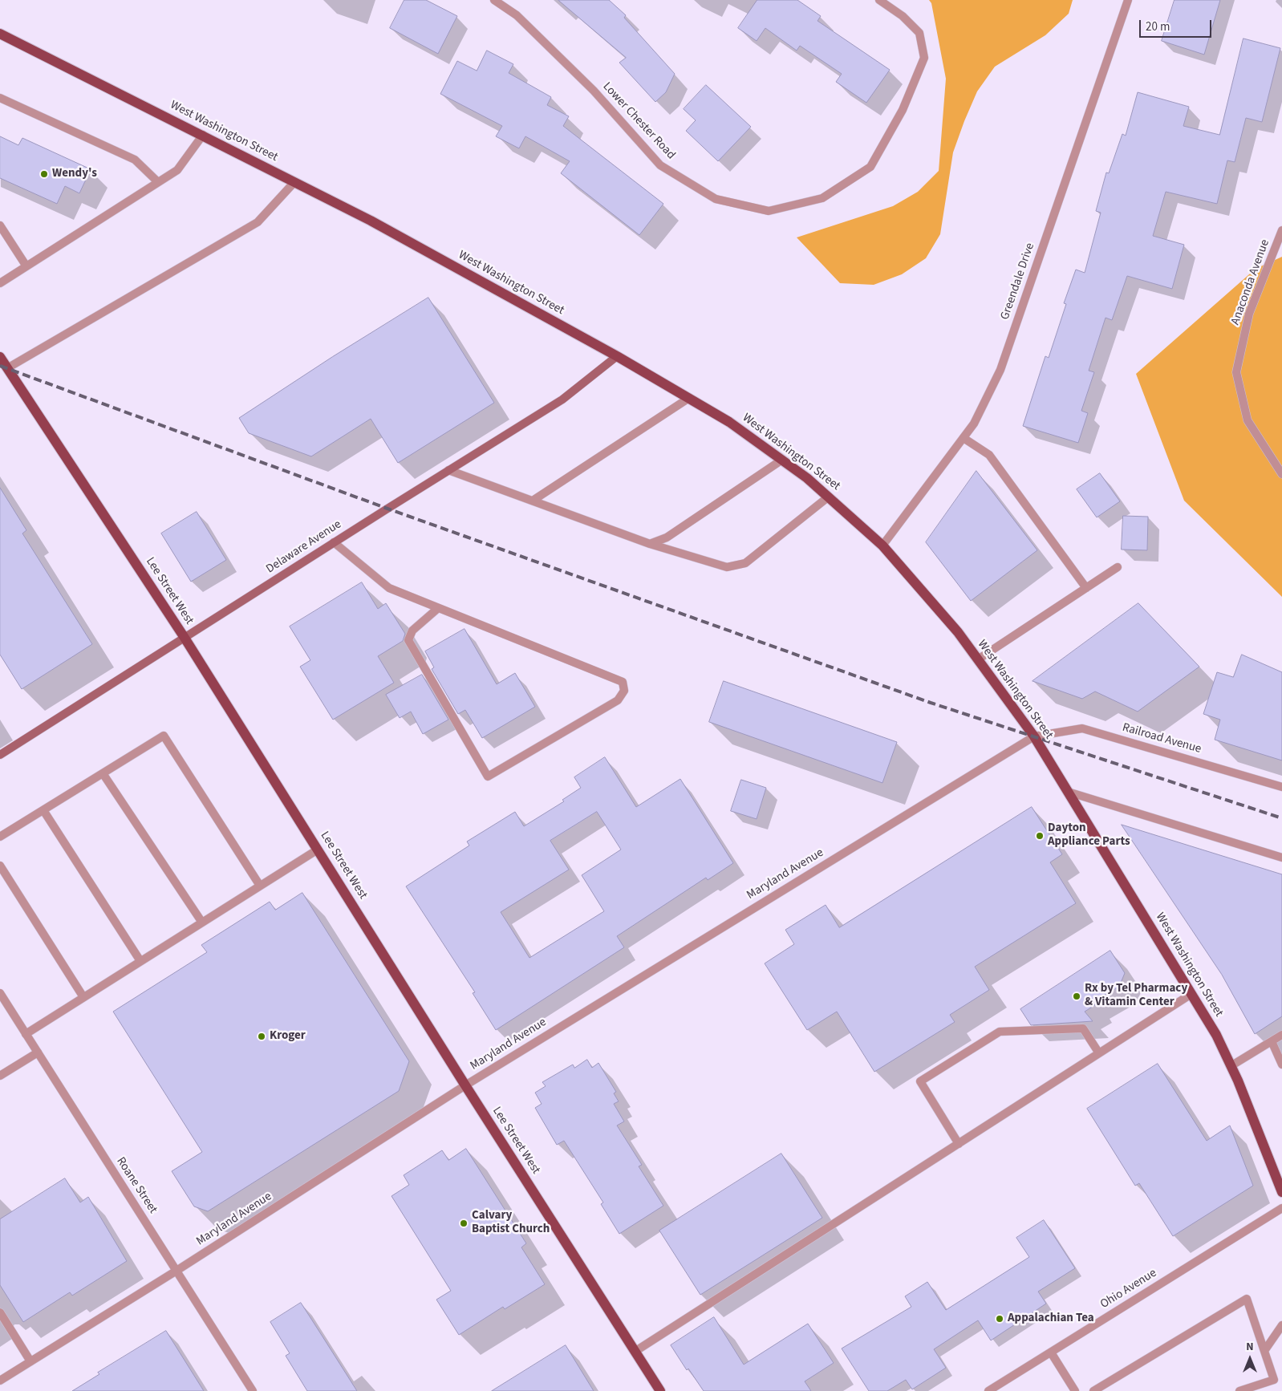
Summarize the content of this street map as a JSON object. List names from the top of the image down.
{
  "streets": {
    "main road": ["West Washington Street", "Delaware Avenue", "Lee Street West"],
    "street": [
      "Lower Chester Road",
      "Greendale Drive",
      "Anaconda Avenue",
      "Railroad Avenue",
      "Maryland Avenue",
      "Roane Street",
      "Ohio Avenue"
    ]
  },
  "crossings": [
    ["West Washington Street", "Greendale Drive"],
    ["West Washington Street", "Delaware Avenue"],
    ["West Washington Street", "Railroad Avenue"],
    ["West Washington Street", "Maryland Avenue"],
    ["Delaware Avenue", "Lee Street West"],
    ["Lee Street West", "Maryland Avenue"],
    ["Railroad Avenue", "Maryland Avenue"],
    ["Maryland Avenue", "Roane Street"]
  ],
  "places": [
    "Wendy's",
    "Dayton Appliance Parts",
    "Rx by Tel Pharmacy & Vitamin Center",
    "Kroger",
    "Calvary Baptist Church",
    "Appalachian Tea"
  ],
  "scale_bar": "20 m",
  "north": "top"
}
